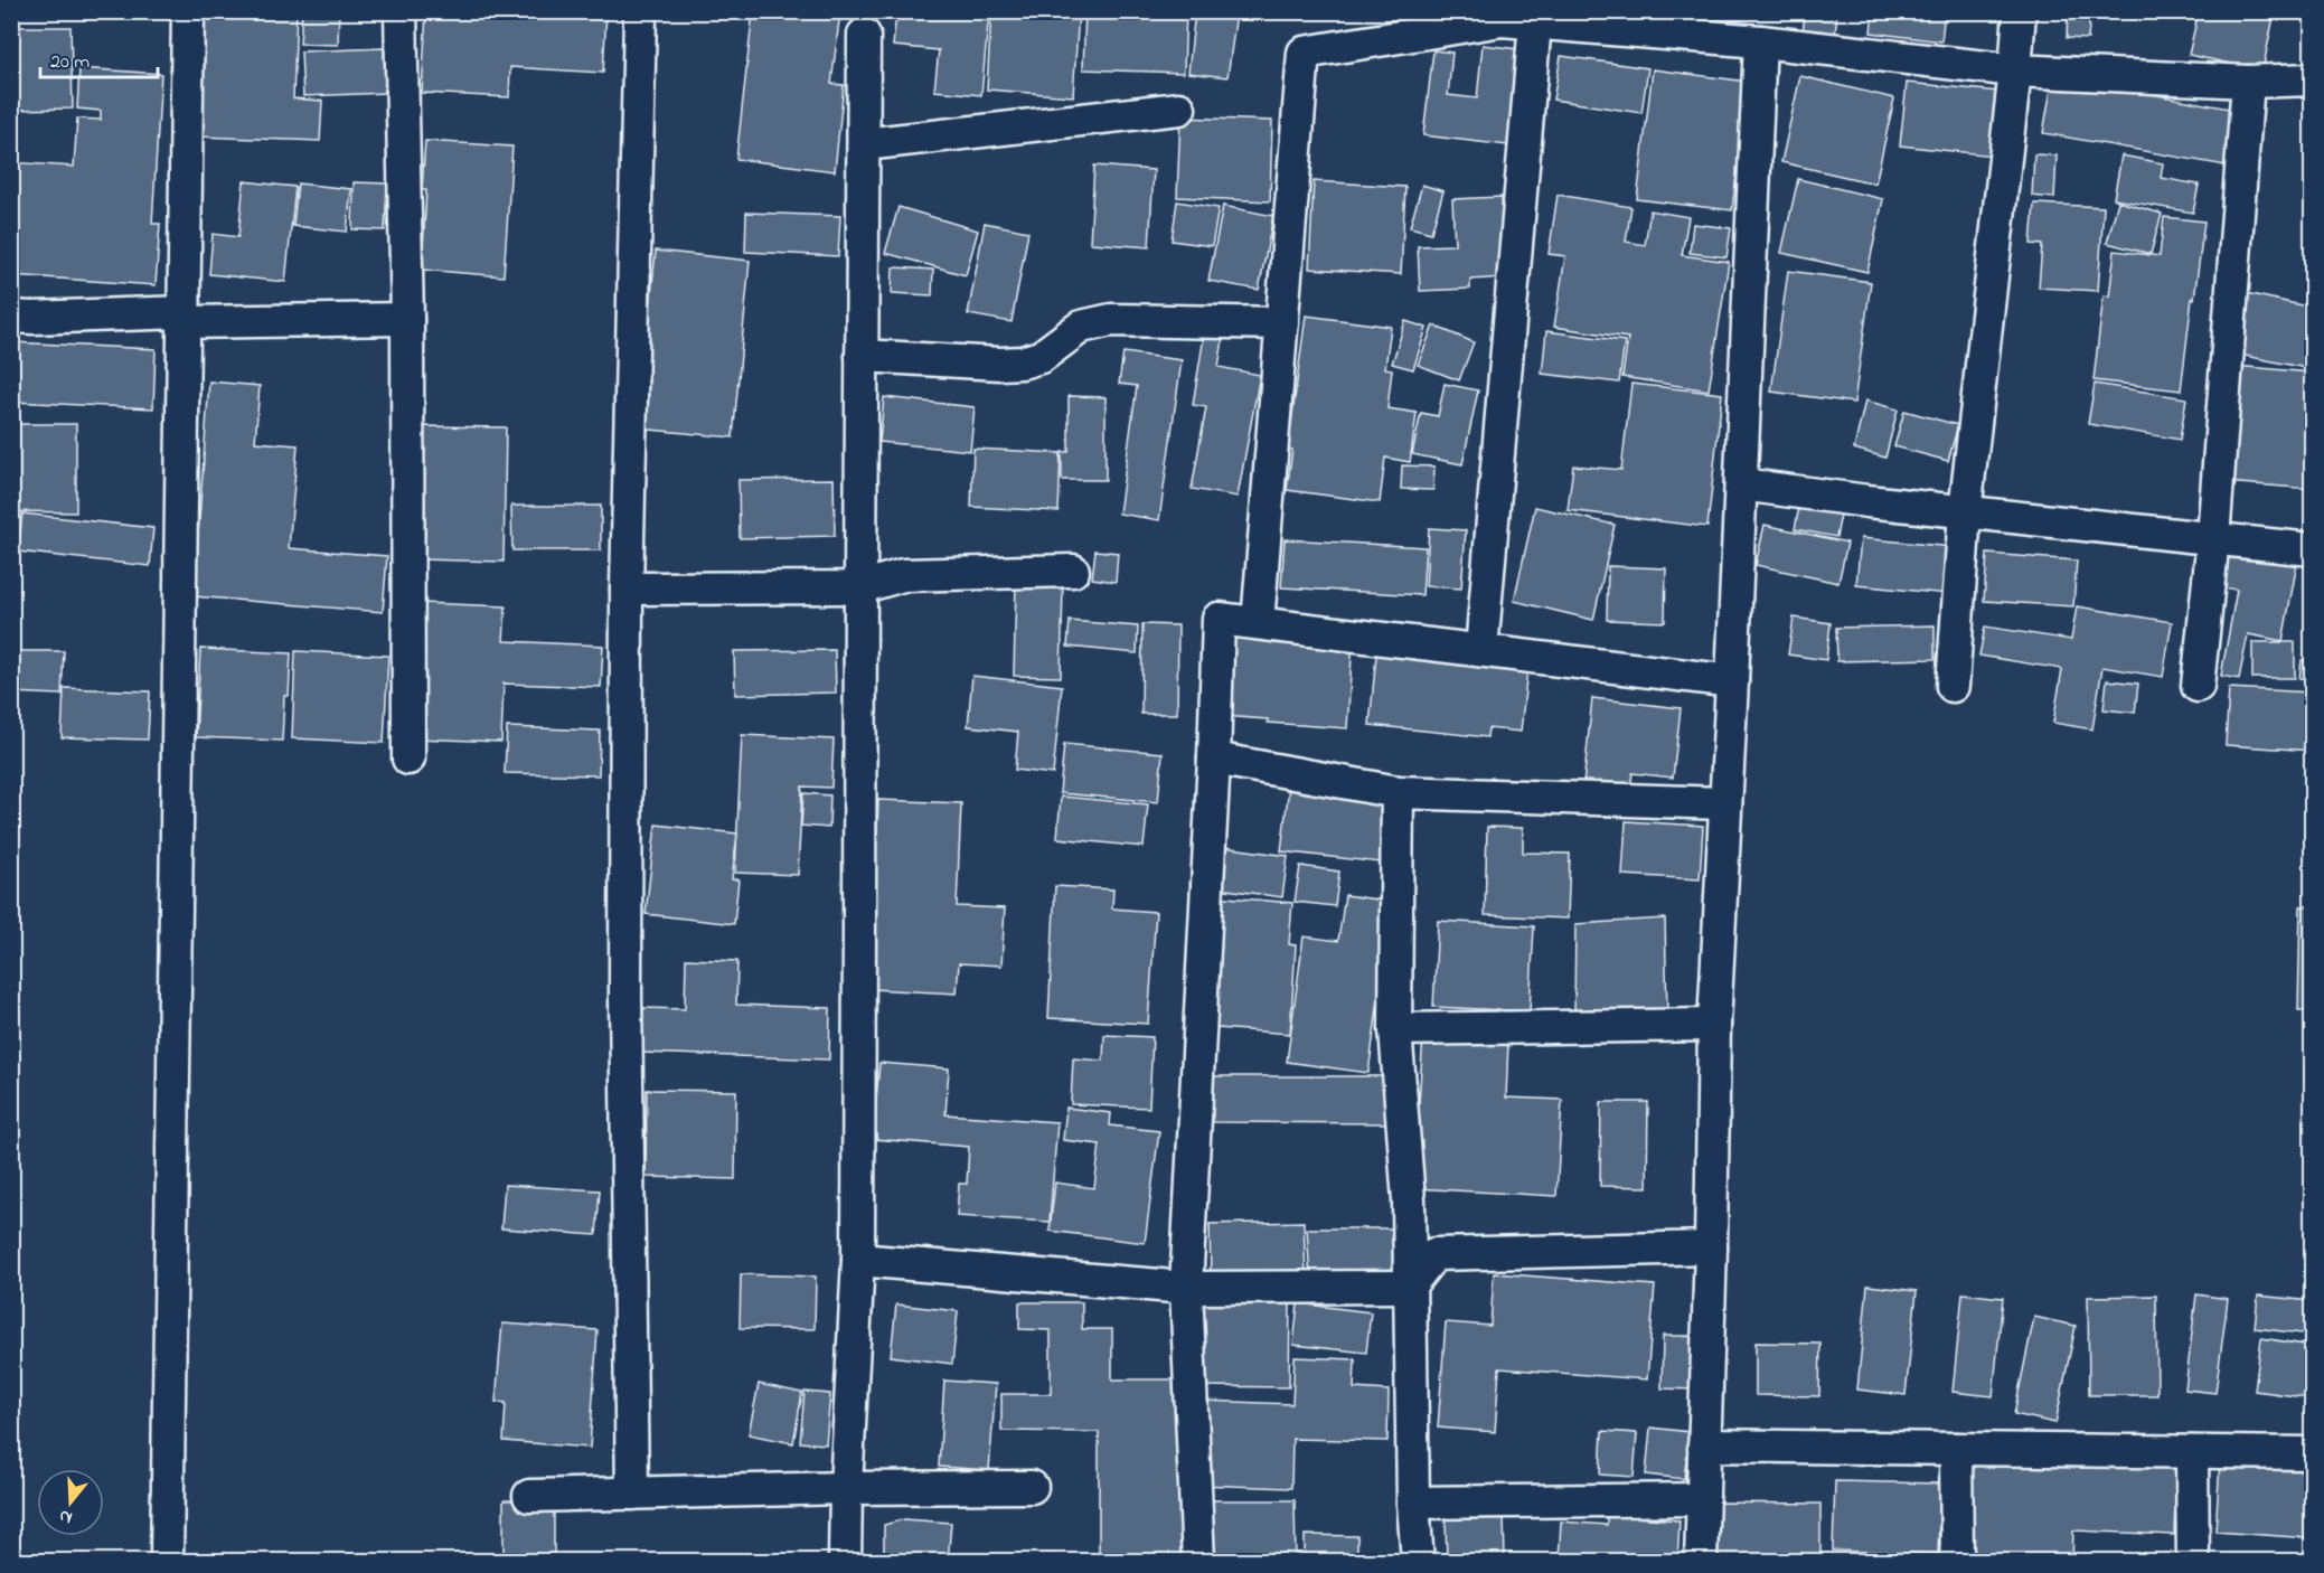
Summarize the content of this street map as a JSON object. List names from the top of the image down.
{
  "scale_bar": "20 m",
  "north": "bottom"
}
